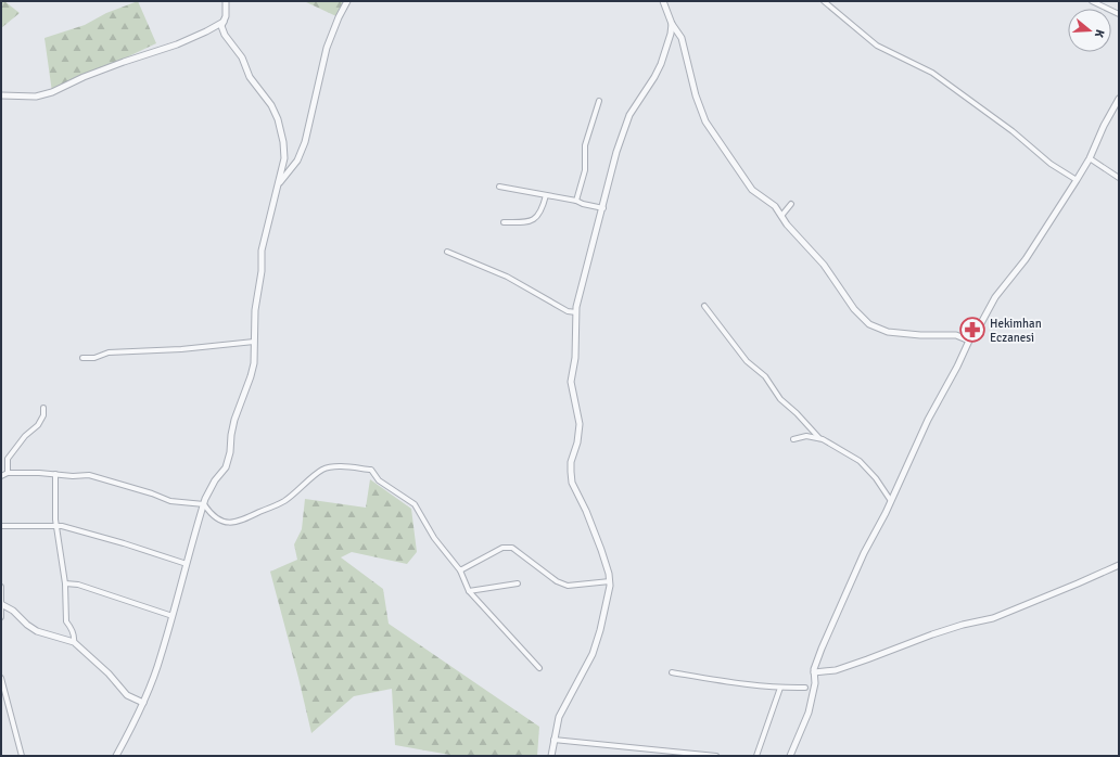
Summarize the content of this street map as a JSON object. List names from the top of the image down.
{
  "places": {
    "pharmacy": ["Hekimhan Eczanesi"]
  },
  "north": "right"
}
